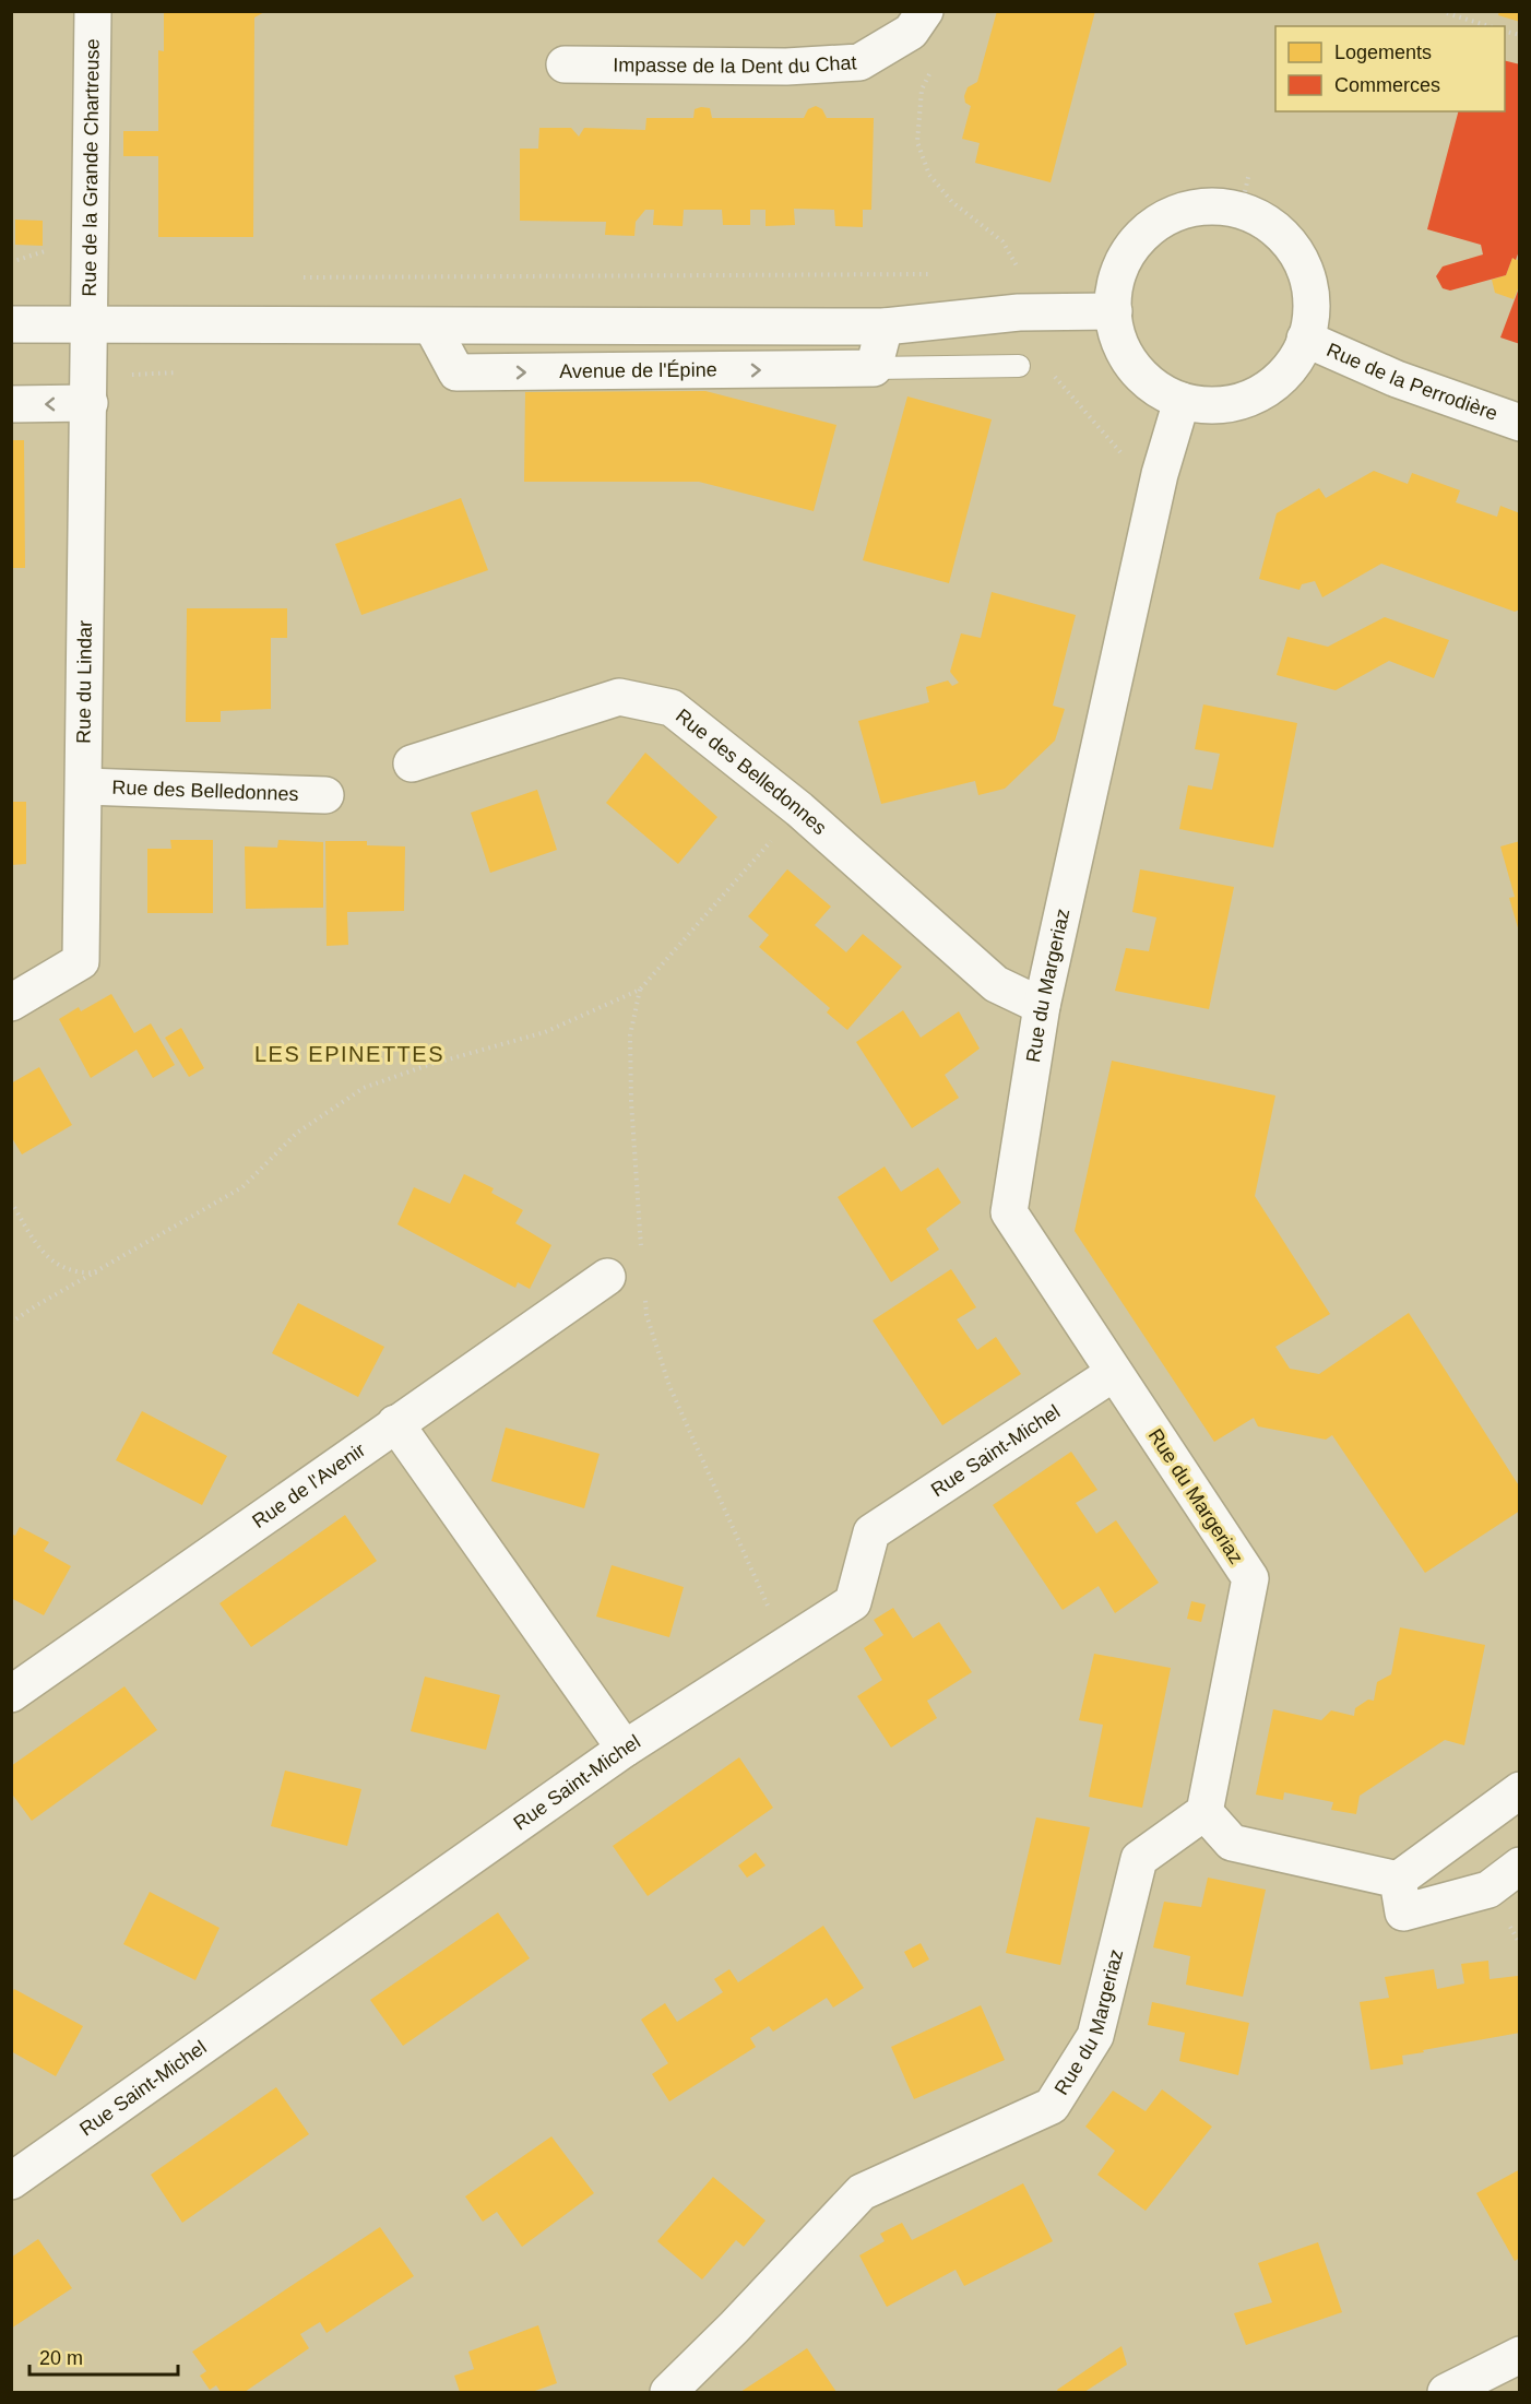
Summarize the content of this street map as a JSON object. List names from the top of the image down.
{
  "streets": {
    "street": [
      "Impasse de la Dent du Chat",
      "Rue de la Grande Chartreuse",
      "Avenue de l'Épine",
      "Rue de la Perrodière",
      "Rue du Lindar",
      "Rue des Belledonnes",
      "Rue du Margeriaz",
      "Rue Saint-Michel",
      "Rue de l'Avenir"
    ]
  },
  "crossings": [
    ["Rue de la Grande Chartreuse", "Rue du Lindar"],
    ["Rue de la Perrodière", "Rue du Margeriaz"],
    ["Rue du Lindar", "Rue des Belledonnes"],
    ["Rue des Belledonnes", "Rue du Margeriaz"],
    ["Rue du Margeriaz", "Rue Saint-Michel"]
  ],
  "districts": ["LES EPINETTES"],
  "legend": ["Logements", "Commerces"],
  "scale_bar": "20 m"
}
